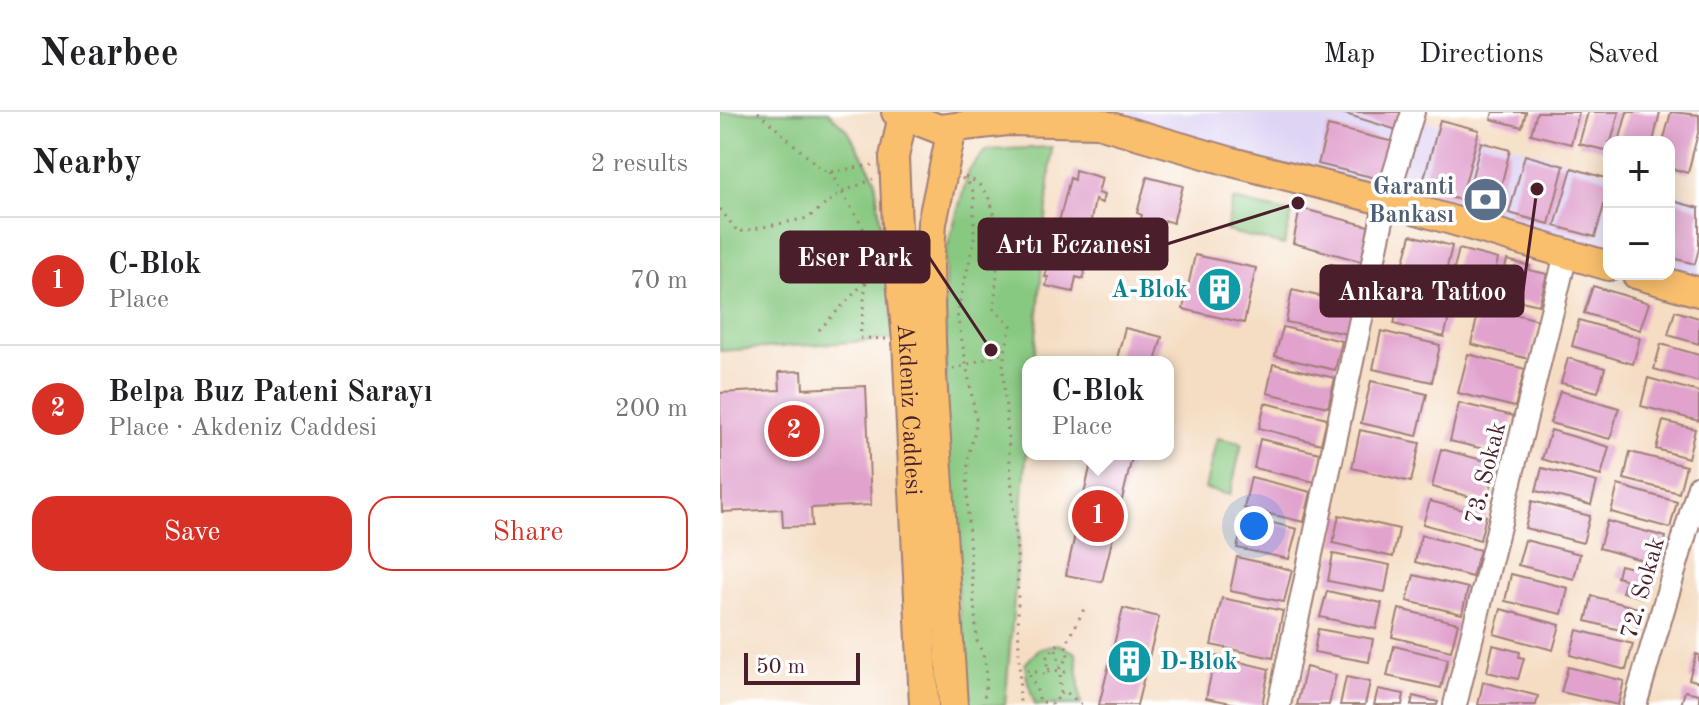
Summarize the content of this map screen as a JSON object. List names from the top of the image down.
{
  "streets": {
    "main road": ["Akdeniz Caddesi"],
    "street": ["73. Sokak", "72. Sokak"]
  },
  "places": {
    "other": ["Ankara Tattoo", "Artı Eczanesi", "Eser Park"],
    "bank": ["Garanti Bankası"],
    "building": ["A-Blok", "D-Blok"]
  },
  "scale_bar": "50 m",
  "page": {
    "header": "Nearbee",
    "nav": ["Map", "Directions", "Saved"],
    "heading": ["Nearby", "2 results"],
    "map_buttons": ["+", "−"],
    "list": [
      {
        "mark": "1",
        "name": "C-Blok",
        "note": "Place",
        "value": "70 m"
      },
      {
        "mark": "2",
        "name": "Belpa Buz Pateni Sarayı",
        "note": "Place · Akdeniz Caddesi",
        "value": "200 m"
      }
    ],
    "popup": ["C-Blok", "Place"],
    "pins": ["2", "1"],
    "buttons": ["Save", "Share"],
    "scale": "50 m"
  }
}
